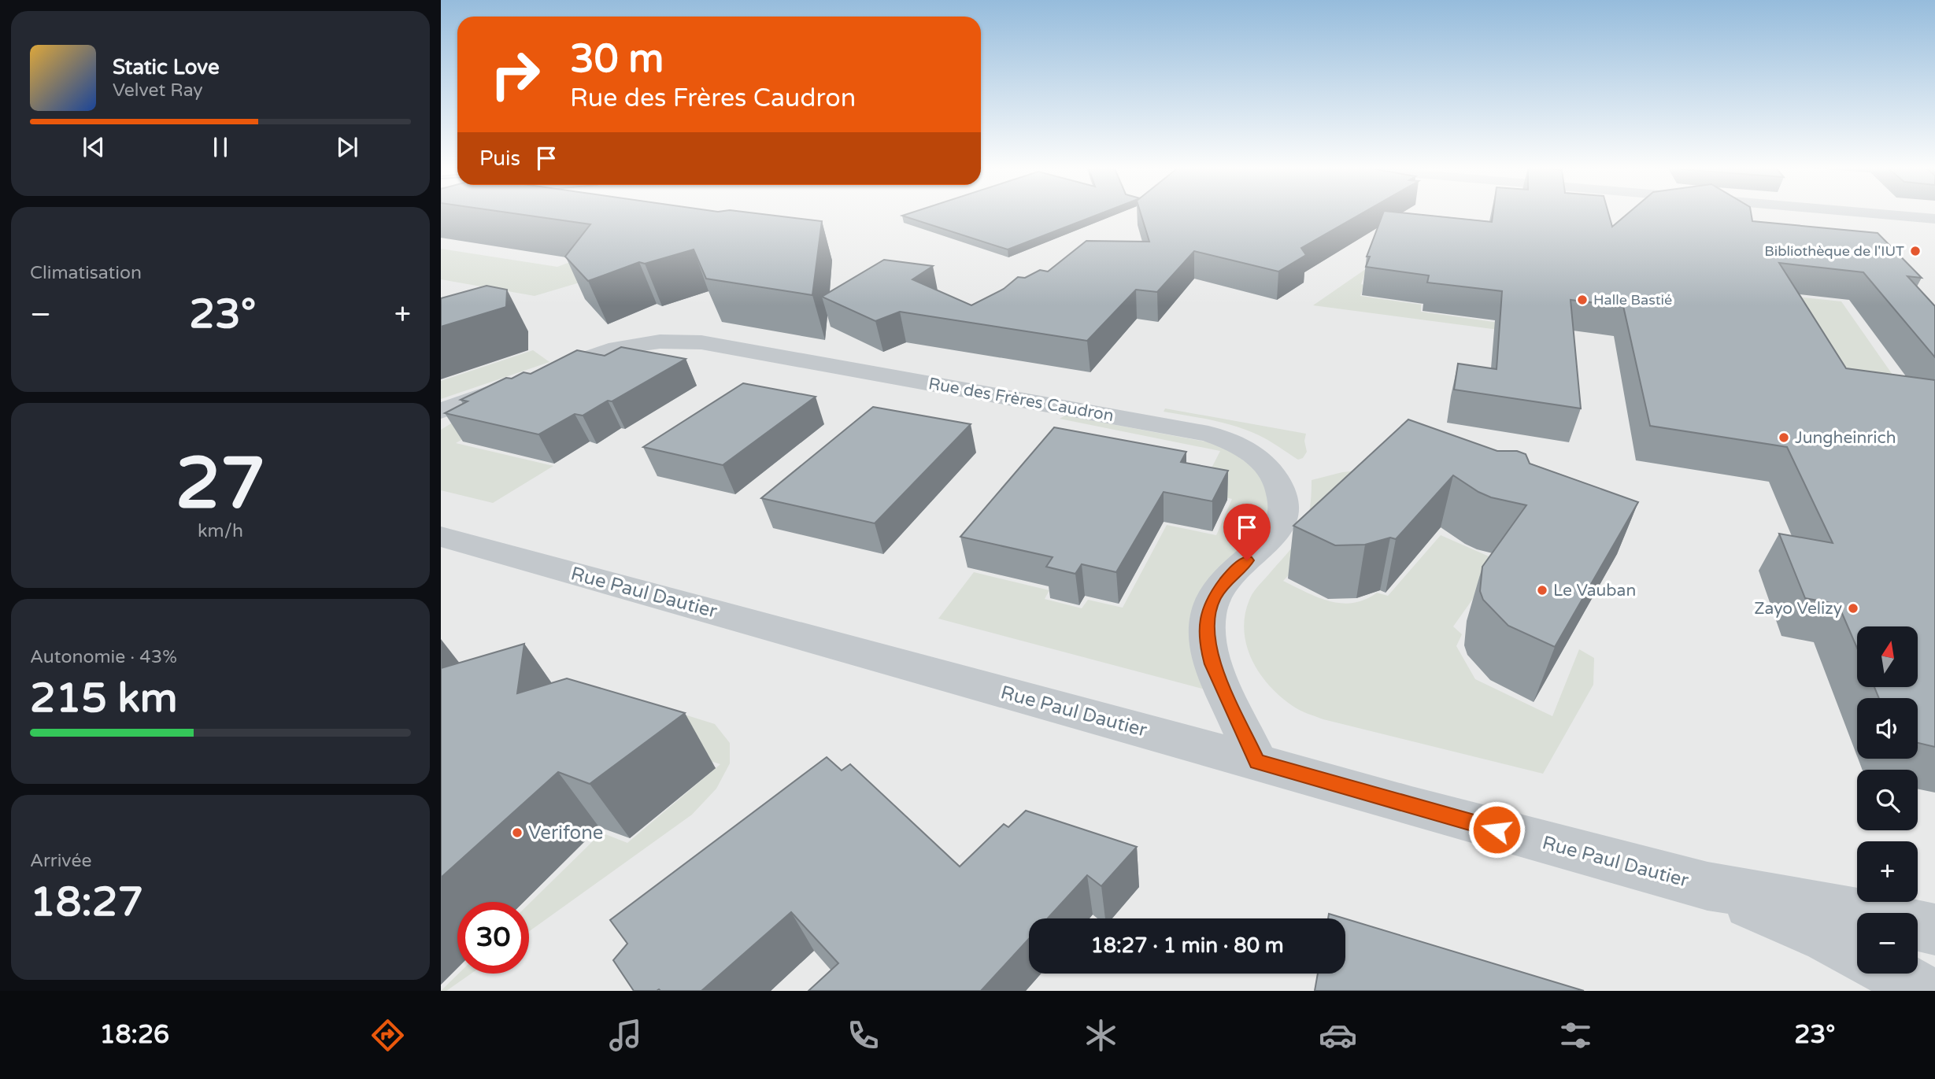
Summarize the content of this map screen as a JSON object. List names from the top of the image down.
{
  "streets": {
    "street": ["Rue des Frères Caudron", "Rue Paul Dautier"]
  },
  "crossings": [
    ["Rue des Frères Caudron", "Rue Paul Dautier"]
  ],
  "places": [
    "Bibliothèque de l'IUT",
    "Halle Bastié",
    "Jungheinrich",
    "Le Vauban",
    "Zayo Velizy",
    "Verifone"
  ],
  "north": "top",
  "page": {
    "turn": ["30 m", "Rue des Frères Caudron"],
    "song": ["Static Love", "Velvet Ray"],
    "then": "Puis",
    "tile": [
      "Climatisation",
      ["27", "km/h"],
      ["Autonomie · 43%", "215 km"],
      ["Arrivée", "18:27"]
    ],
    "heat": ["−", "23°", "+"],
    "map_buttons": ["+", "−"],
    "limit": "30",
    "trip": "18:27 · 1 min · 80 m",
    "tabs": ["18:26", "23°"]
  }
}
